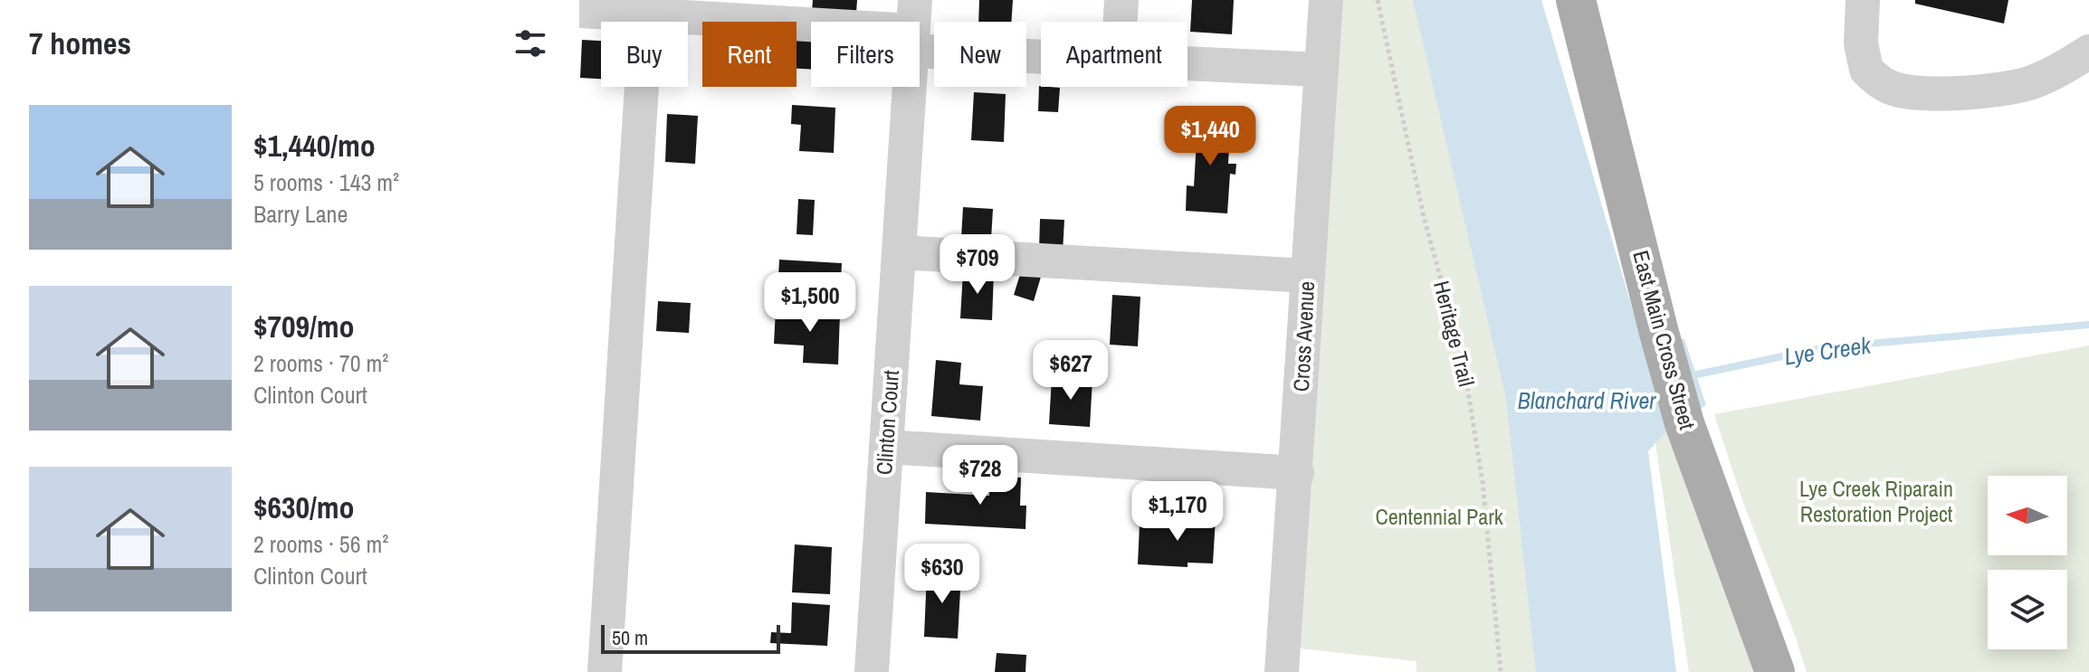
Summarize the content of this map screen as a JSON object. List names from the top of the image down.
{
  "streets": {
    "main road": ["East Main Cross Street"],
    "street": ["Cross Avenue", "Clinton Court"],
    "path": ["Heritage Trail"]
  },
  "water": ["Lye Creek", "Blanchard River"],
  "parks": ["Lye Creek Riparain Restoration Project", "Centennial Park"],
  "scale_bar": "50 m",
  "north": "left",
  "page": {
    "heading": "7 homes",
    "chip": [
      "Buy",
      "Rent",
      "Filters",
      "New",
      "Apartment"
    ],
    "list": [
      {
        "name": "$1,440/mo",
        "note": "5 rooms · 143 m² · Barry Lane"
      },
      {
        "name": "$709/mo",
        "note": "2 rooms · 70 m² · Clinton Court"
      },
      {
        "name": "$630/mo",
        "note": "2 rooms · 56 m² · Clinton Court"
      }
    ],
    "price": [
      "$1,440",
      "$709",
      "$1,500",
      "$627",
      "$728",
      "$1,170",
      "$630"
    ],
    "scale": "50 m"
  }
}
